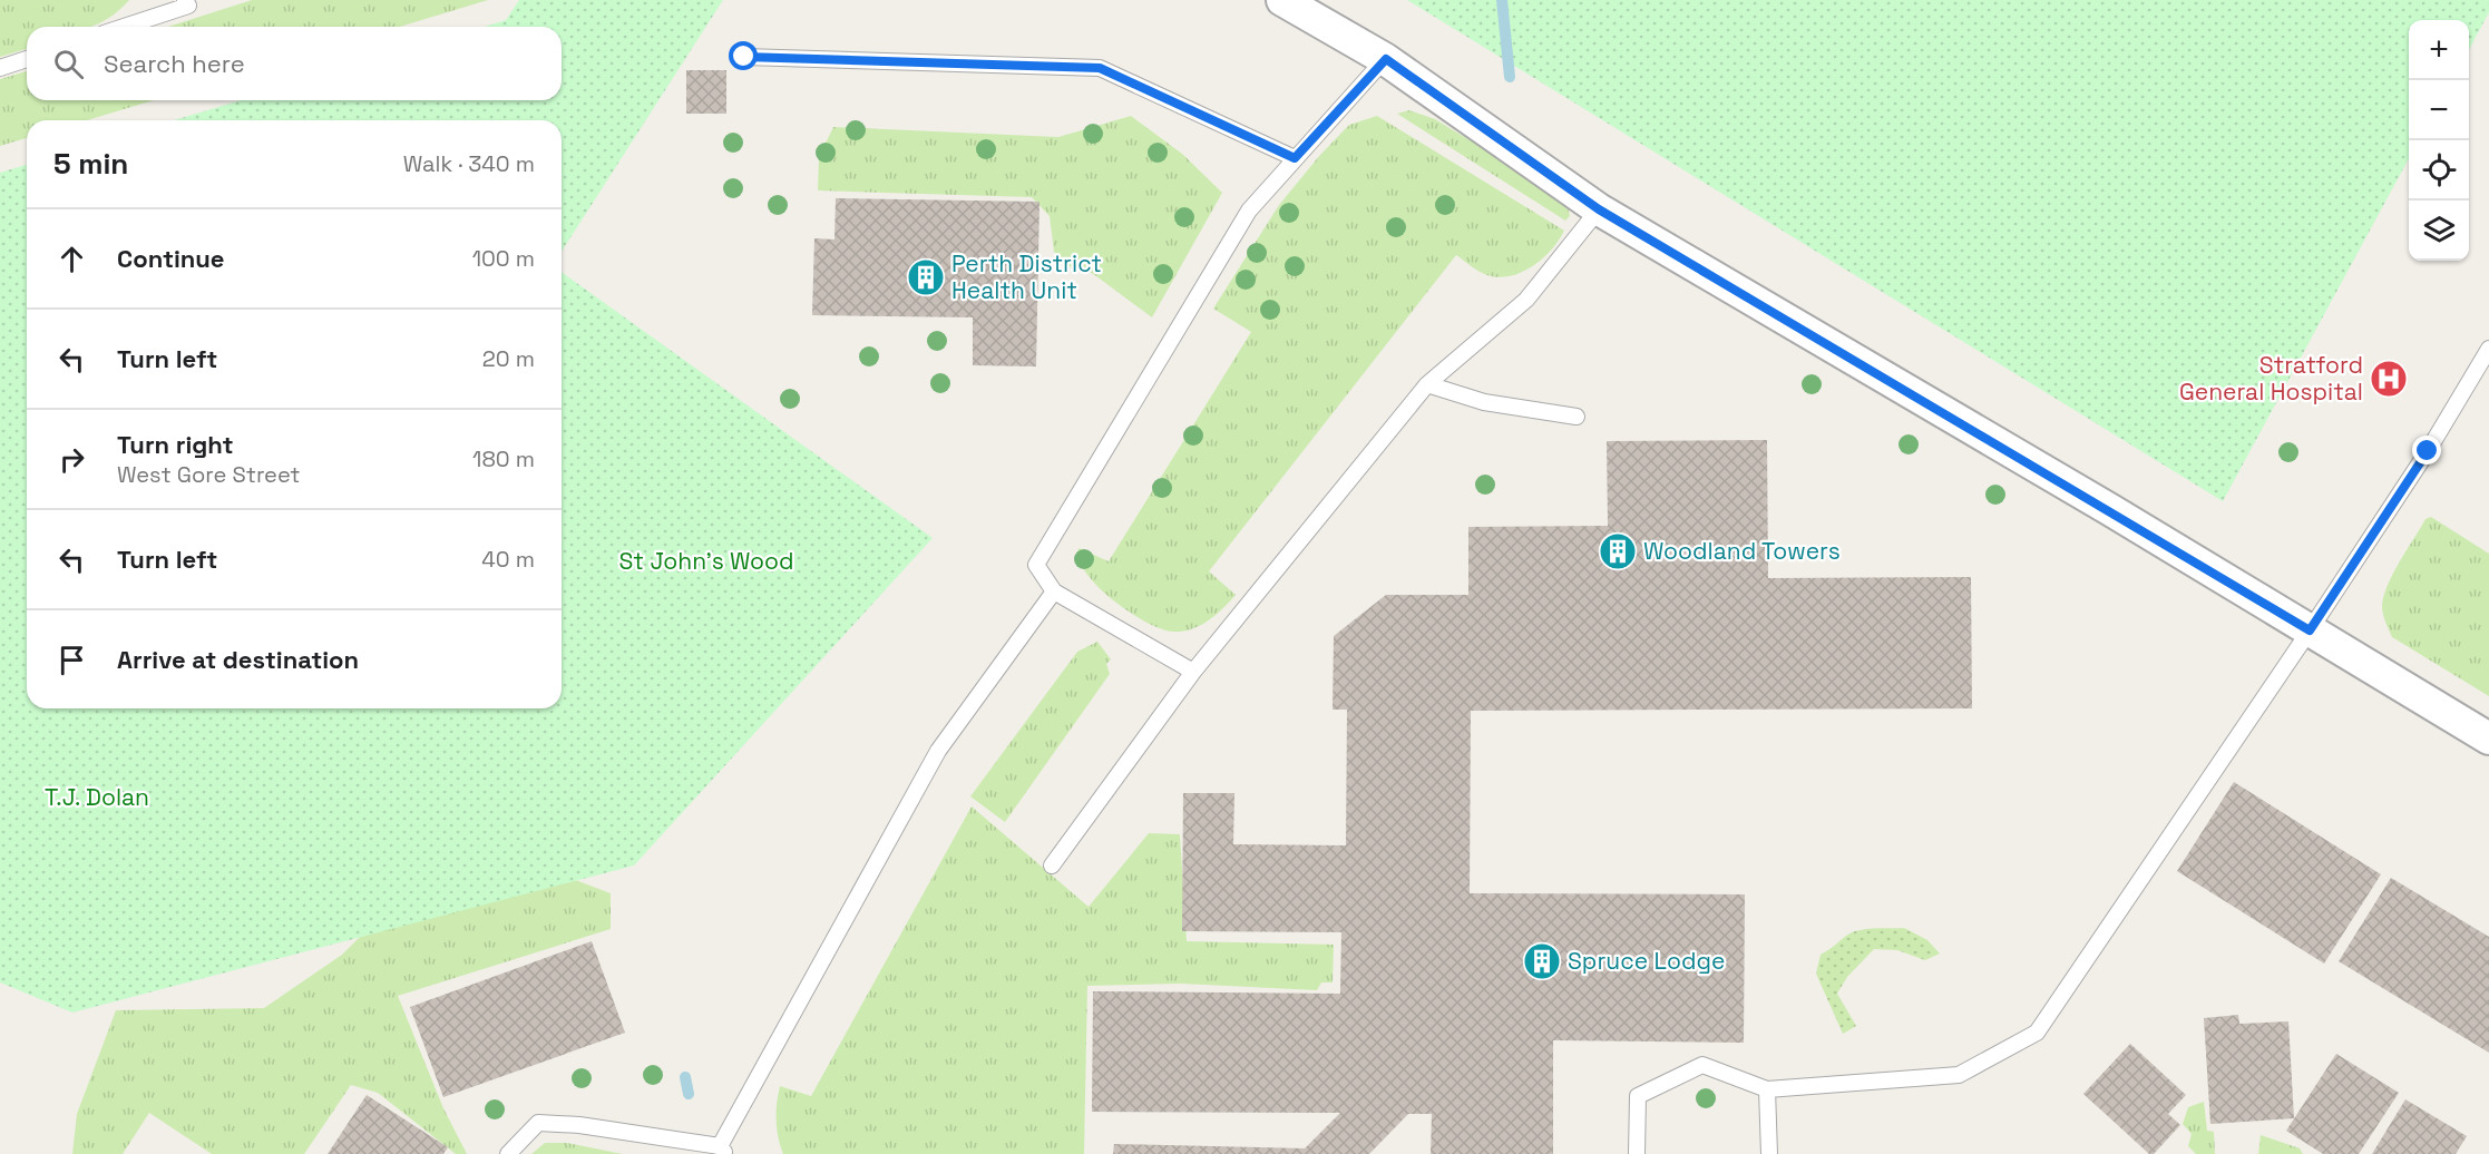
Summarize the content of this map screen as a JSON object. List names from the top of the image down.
{
  "parks": ["St John's Wood", "T.J. Dolan"],
  "places": {
    "building": ["Perth District Health Unit", "Woodland Towers", "Spruce Lodge"],
    "hospital": ["Stratford General Hospital"]
  },
  "page": {
    "map_buttons": ["+", "−"],
    "search": "Search here",
    "heading": ["5 min", "Walk · 340 m"],
    "list": [
      ["Continue", "100 m"],
      ["Turn left", "20 m"],
      ["Turn right", "West Gore Street", "180 m"],
      ["Turn left", "40 m"],
      "Arrive at destination"
    ]
  }
}
